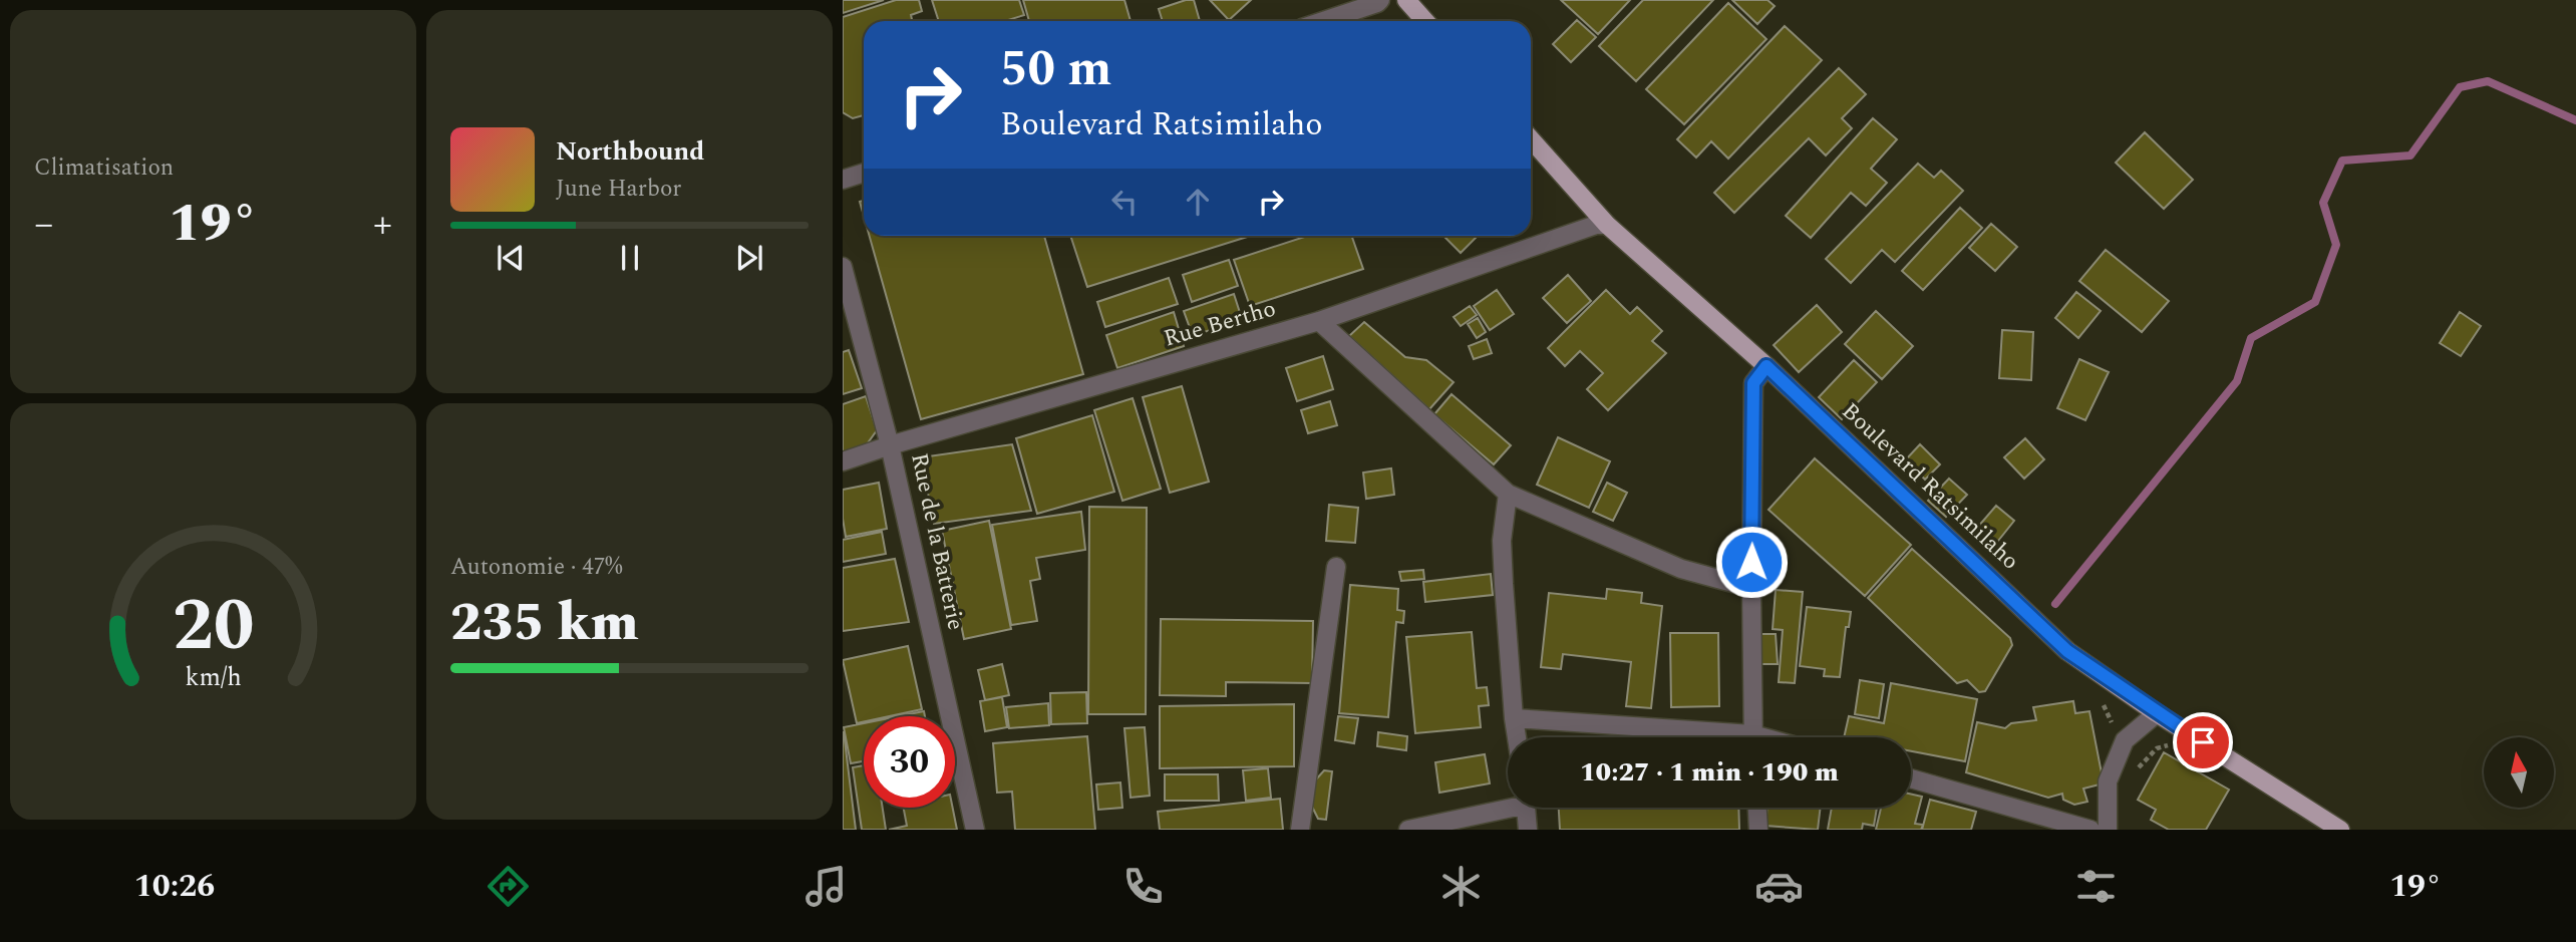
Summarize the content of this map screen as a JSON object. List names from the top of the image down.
{
  "streets": {
    "main road": ["Boulevard Ratsimilaho"],
    "street": ["Rue Bertho", "Rue de la Batterie"]
  },
  "crossings": [
    ["Rue Bertho", "Boulevard Ratsimilaho"],
    ["Rue Bertho", "Rue de la Batterie"]
  ],
  "north": "top",
  "page": {
    "tile": [
      "Climatisation",
      ["Autonomie · 47%", "235 km"]
    ],
    "turn": ["50 m", "Boulevard Ratsimilaho"],
    "song": ["Northbound", "June Harbor"],
    "heat": ["−", "19°", "+"],
    "limit": "30",
    "trip": "10:27 · 1 min · 190 m",
    "tabs": ["10:26", "19°"],
    "gauge": ["20", "km/h"]
  }
}
